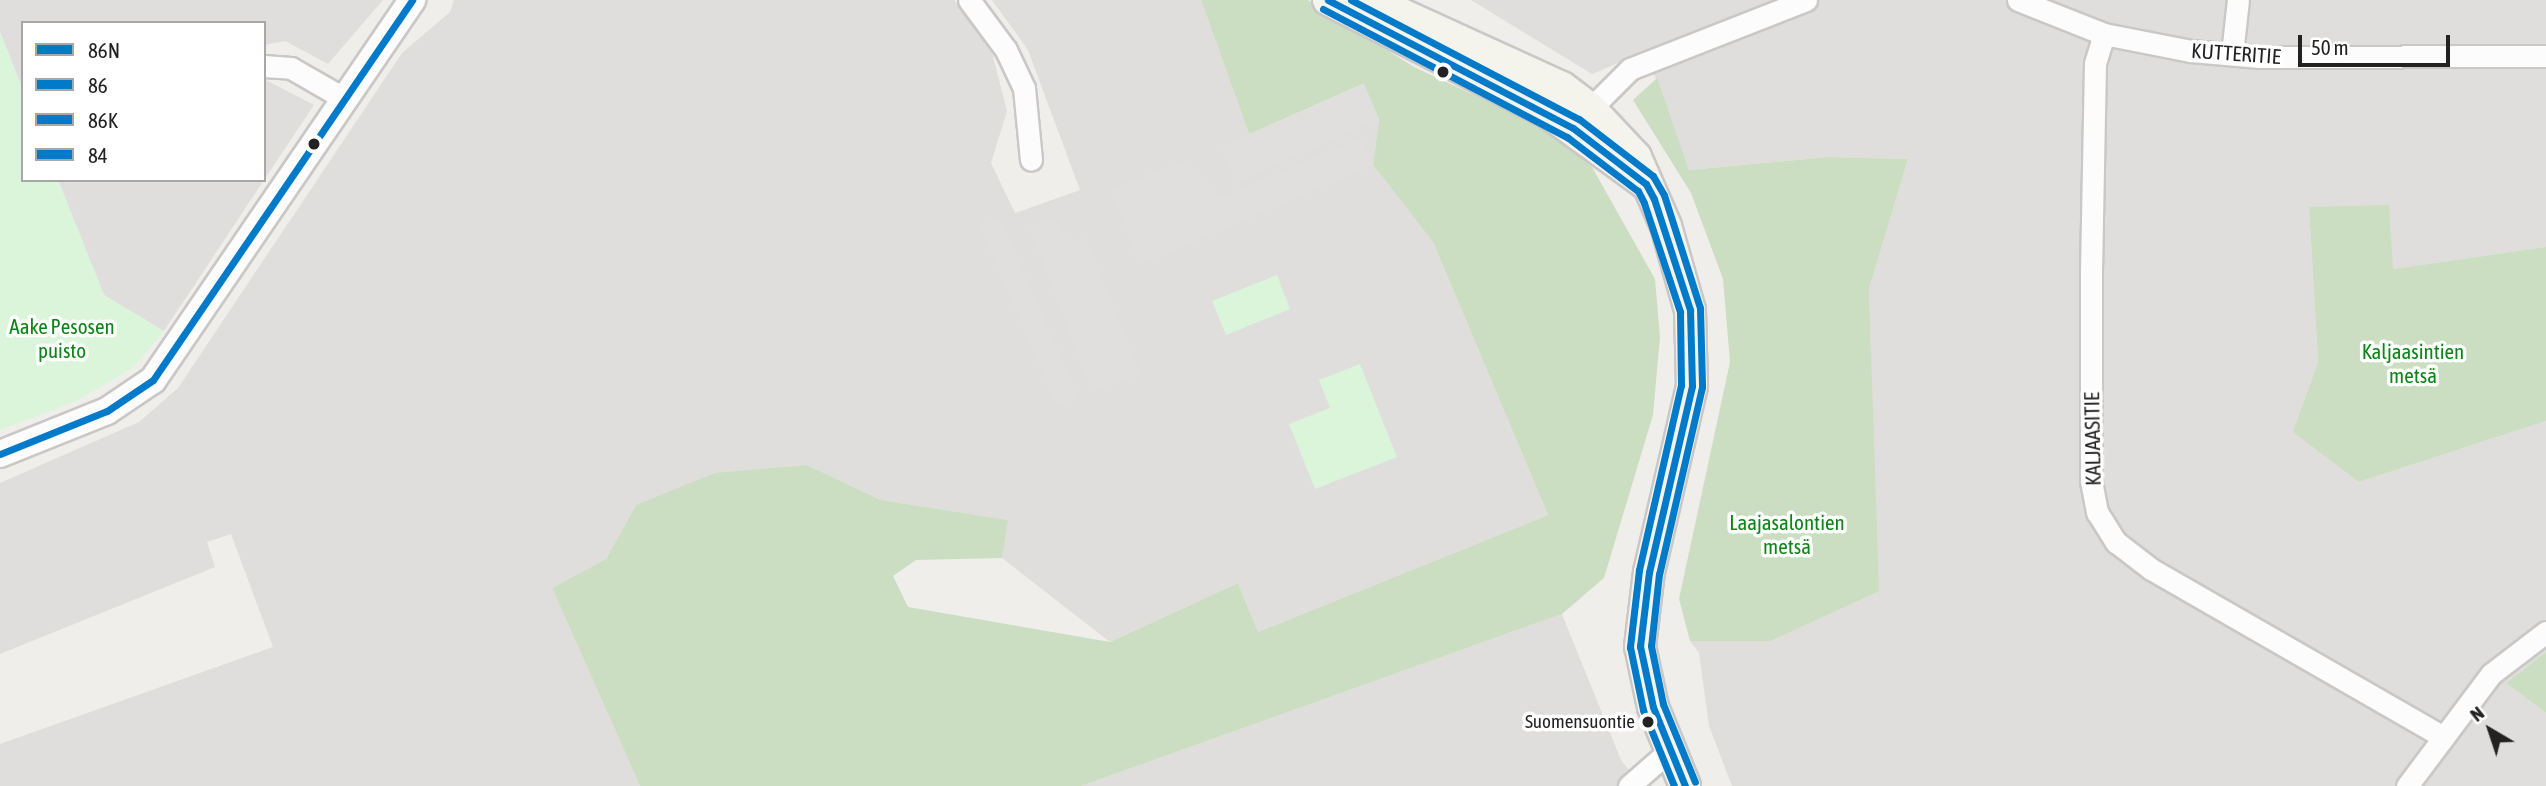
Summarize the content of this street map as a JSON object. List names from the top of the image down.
{
  "streets": {
    "street": ["KUTTERITIE", "KALJAASITIE"]
  },
  "crossings": [
    ["KUTTERITIE", "KALJAASITIE"]
  ],
  "parks": ["Aake Pesosen puisto", "Kaljaasintien metsä", "Laajasalontien metsä"],
  "places": ["Suomensuontie"],
  "lines": [
    "transit line 86N",
    "transit line 86K",
    "transit line 84",
    "transit line 86"
  ],
  "legend": [
    "86N",
    "86",
    "86K",
    "84"
  ],
  "scale_bar": "50 m",
  "north": "top left"
}
